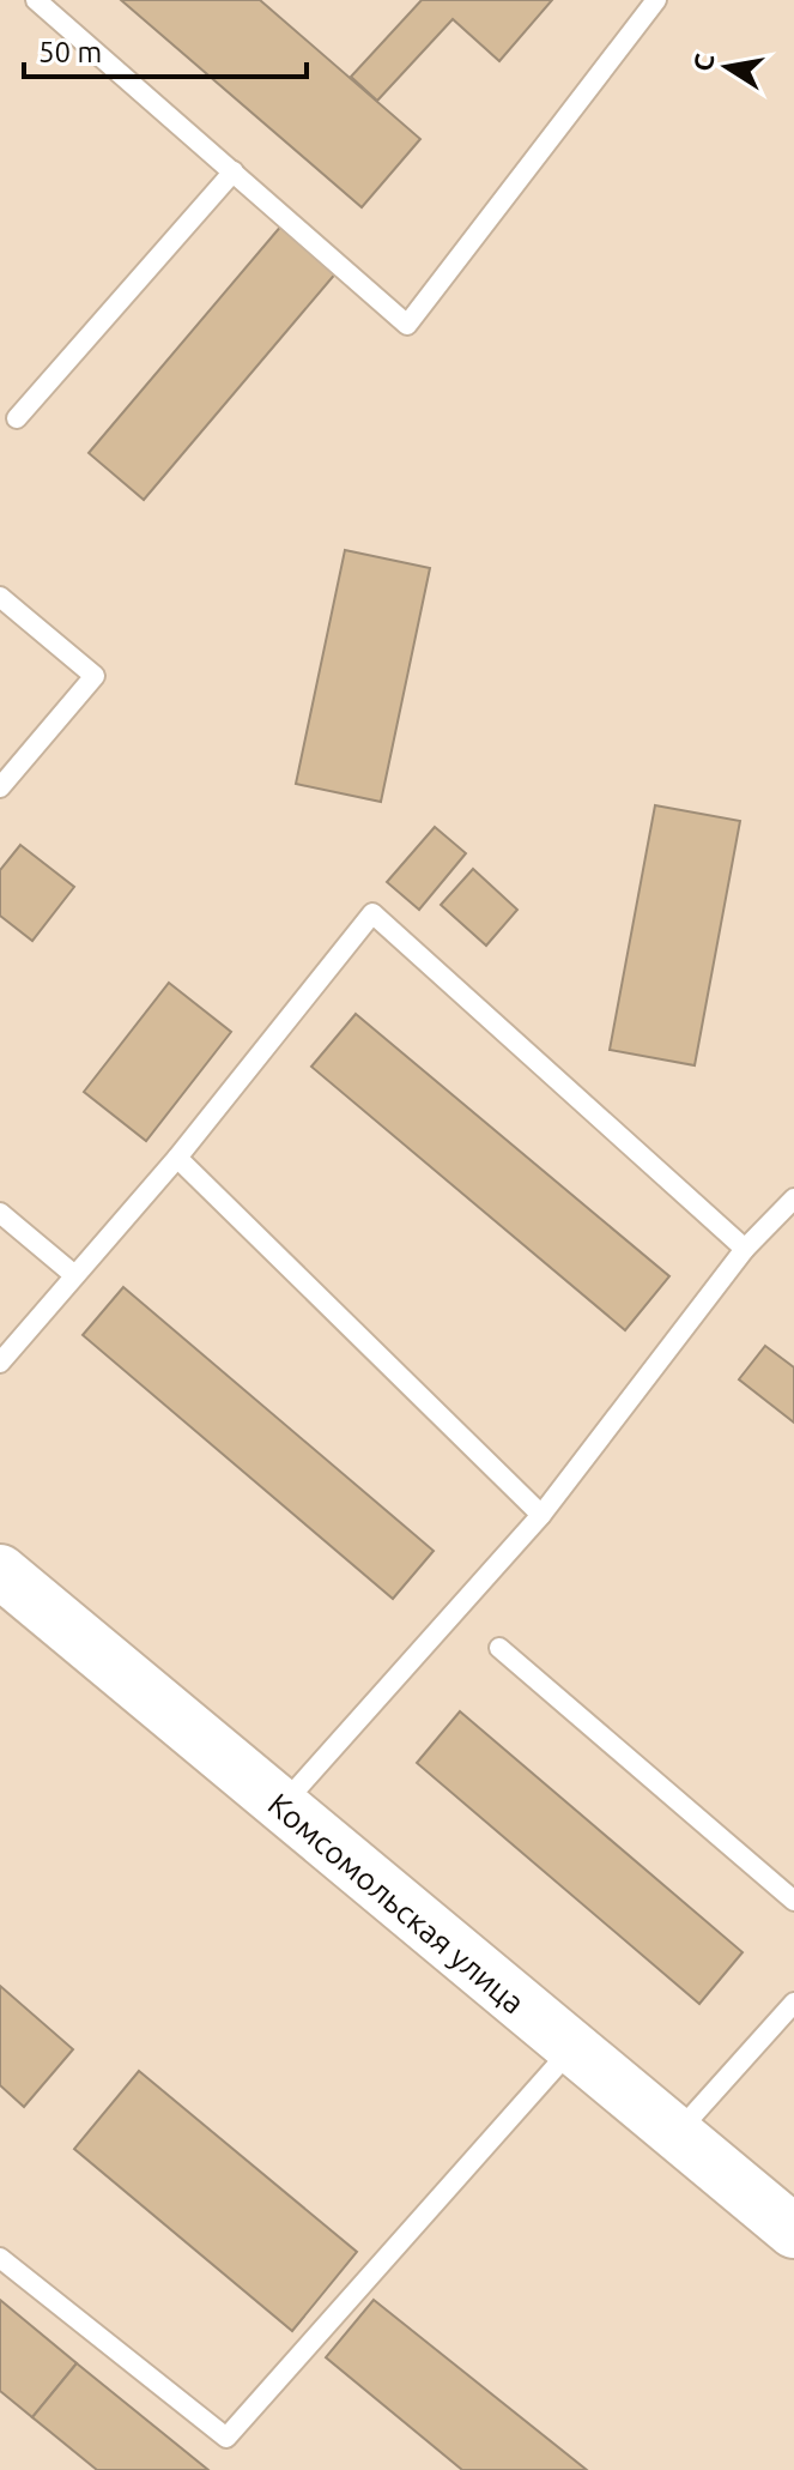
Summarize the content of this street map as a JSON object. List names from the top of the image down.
{
  "streets": {
    "main road": ["Комсомольская улица"]
  },
  "scale_bar": "50 m",
  "north": "left"
}
